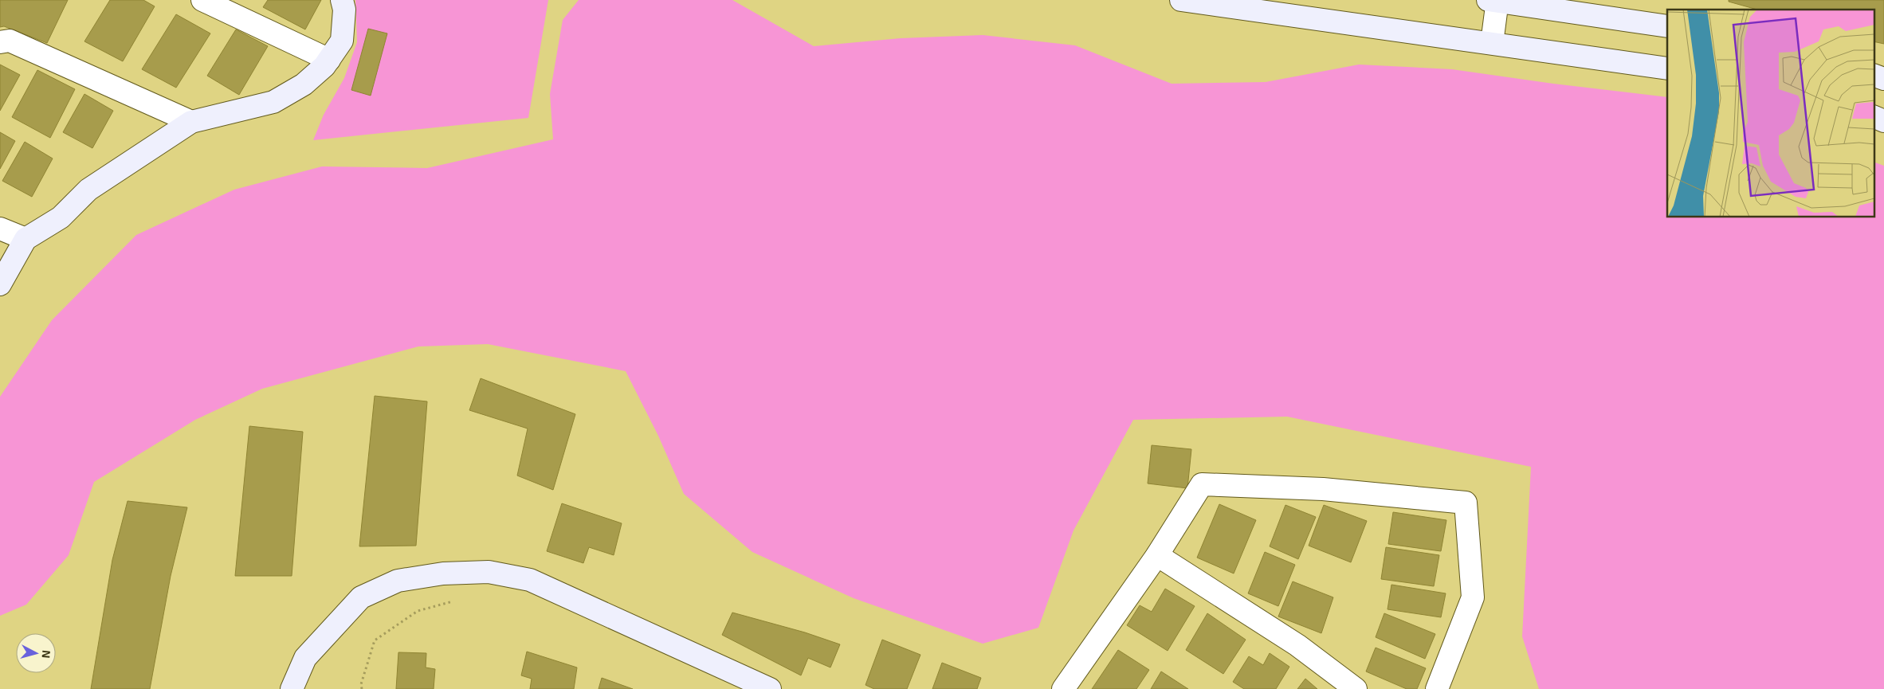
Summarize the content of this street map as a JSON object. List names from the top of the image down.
{
  "north": "right"
}
